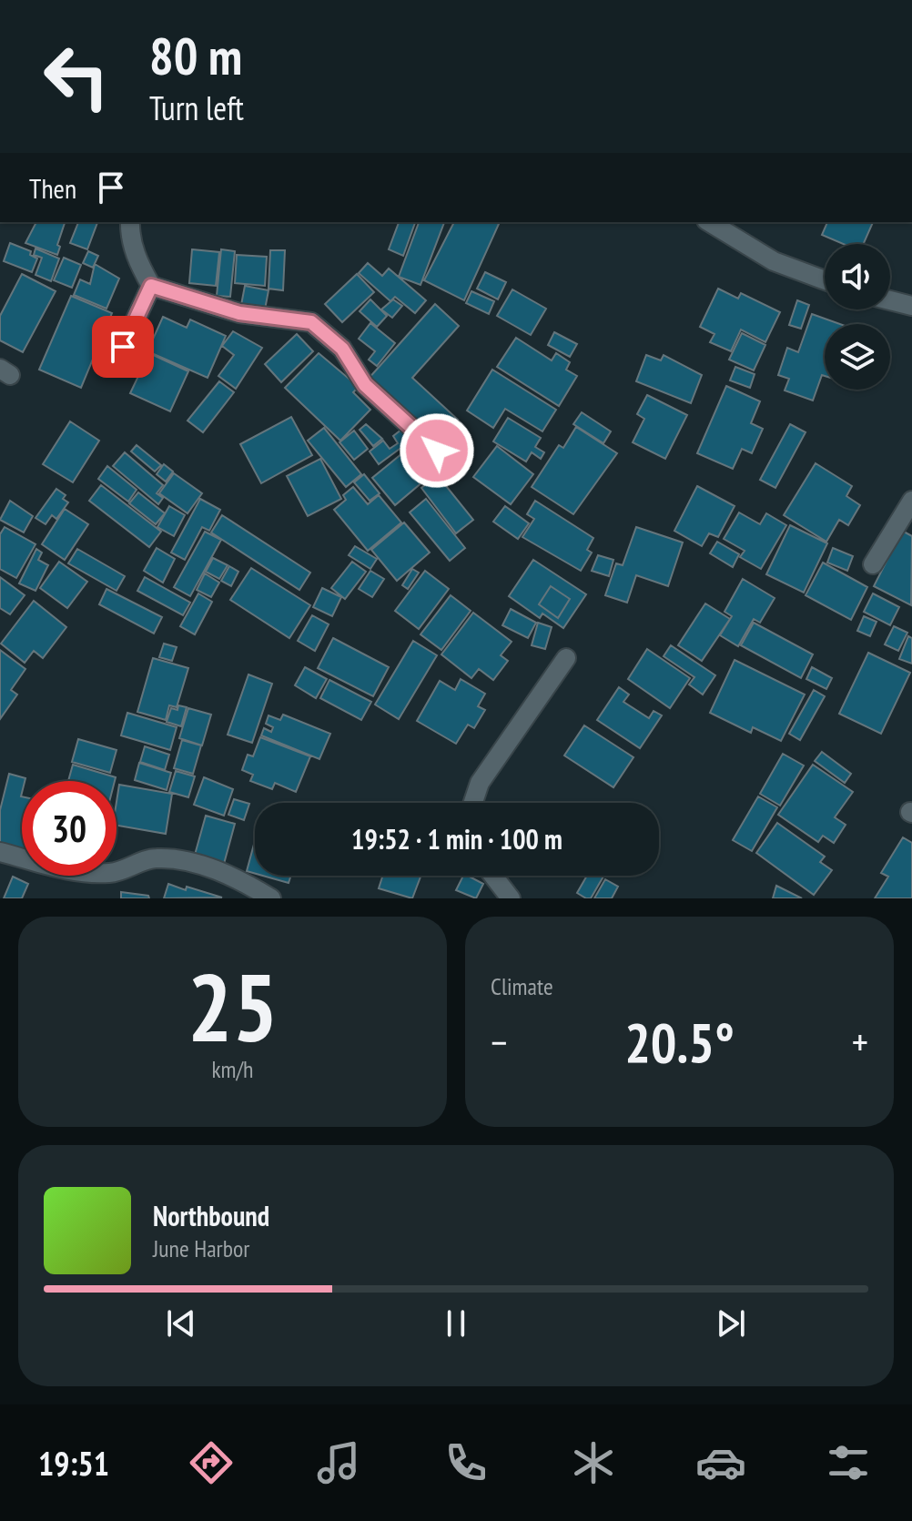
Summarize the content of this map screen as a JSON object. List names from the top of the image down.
{
  "page": {
    "turn": ["80 m", "Turn left"],
    "then": "Then",
    "limit": "30",
    "trip": "19:52 · 1 min · 100 m",
    "tile": [
      ["25", "km/h"],
      "Climate"
    ],
    "heat": ["−", "20.5°", "+"],
    "song": ["Northbound", "June Harbor"],
    "tabs": "19:51"
  }
}
